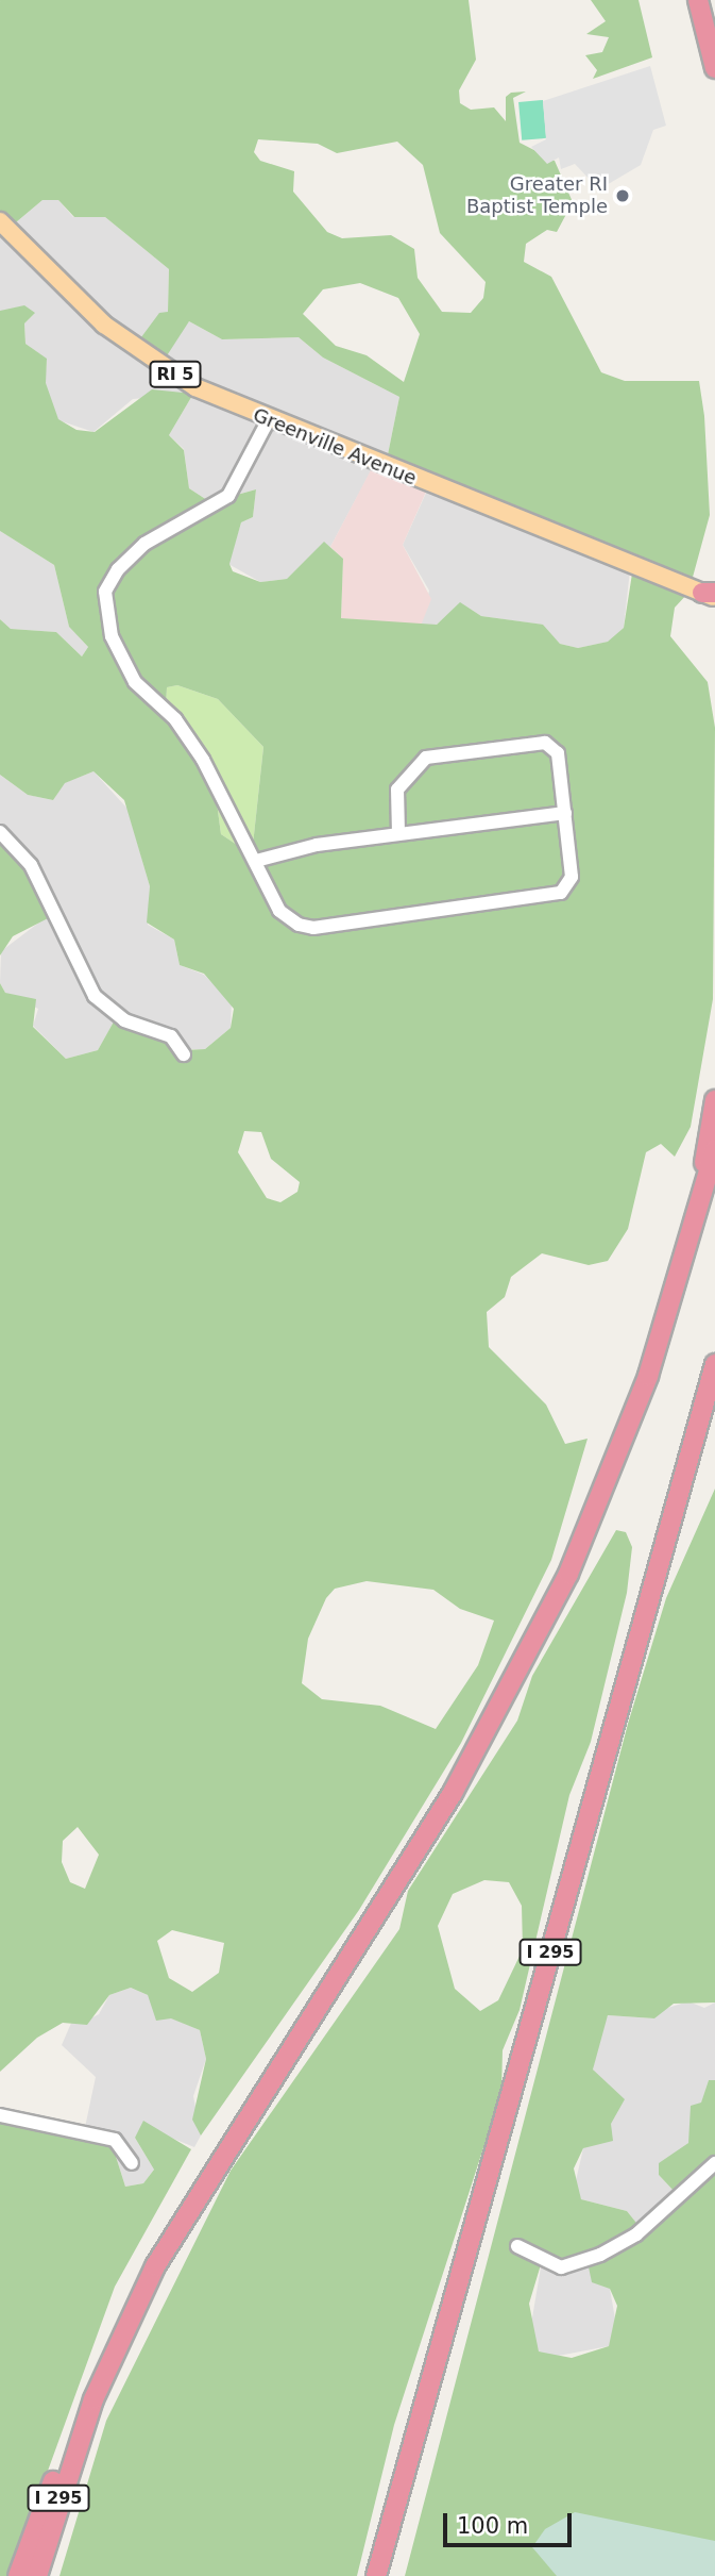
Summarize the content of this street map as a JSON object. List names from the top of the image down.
{
  "streets": {
    "highway": ["I 295"],
    "main road": ["RI 5", "Greenville Avenue"]
  },
  "places": ["Greater RI Baptist Temple"],
  "scale_bar": "100 m"
}
